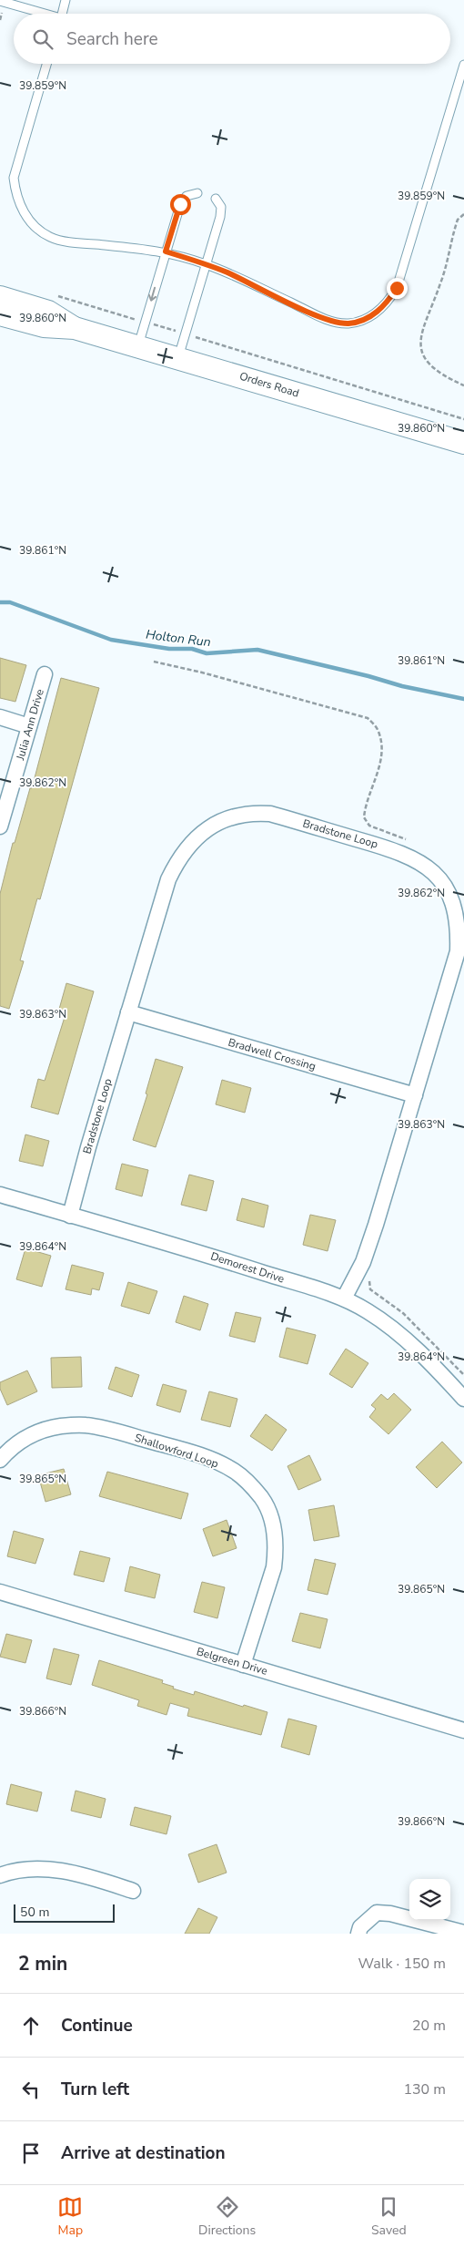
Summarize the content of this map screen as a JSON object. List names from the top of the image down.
{
  "streets": {
    "street": [
      "Orders Road",
      "Julia Ann Drive",
      "Bradstone Loop",
      "Bradwell Crossing",
      "Demorest Drive",
      "Shallowford Loop",
      "Belgreen Drive"
    ]
  },
  "crossings": [
    ["Bradstone Loop", "Bradwell Crossing"],
    ["Bradstone Loop", "Demorest Drive"],
    ["Shallowford Loop", "Belgreen Drive"]
  ],
  "water": ["Holton Run"],
  "scale_bar": "50 m",
  "page": {
    "search": "Search here",
    "scale": "50 m",
    "heading": ["2 min", "Walk · 150 m"],
    "list": [
      ["Continue", "20 m"],
      ["Turn left", "130 m"],
      "Arrive at destination"
    ],
    "nav": ["Map", "Directions", "Saved"]
  },
  "coordinates": [
    "39.859°N",
    "39.860°N",
    "39.861°N",
    "39.862°N",
    "39.863°N",
    "39.864°N",
    "39.865°N",
    "39.866°N"
  ]
}
